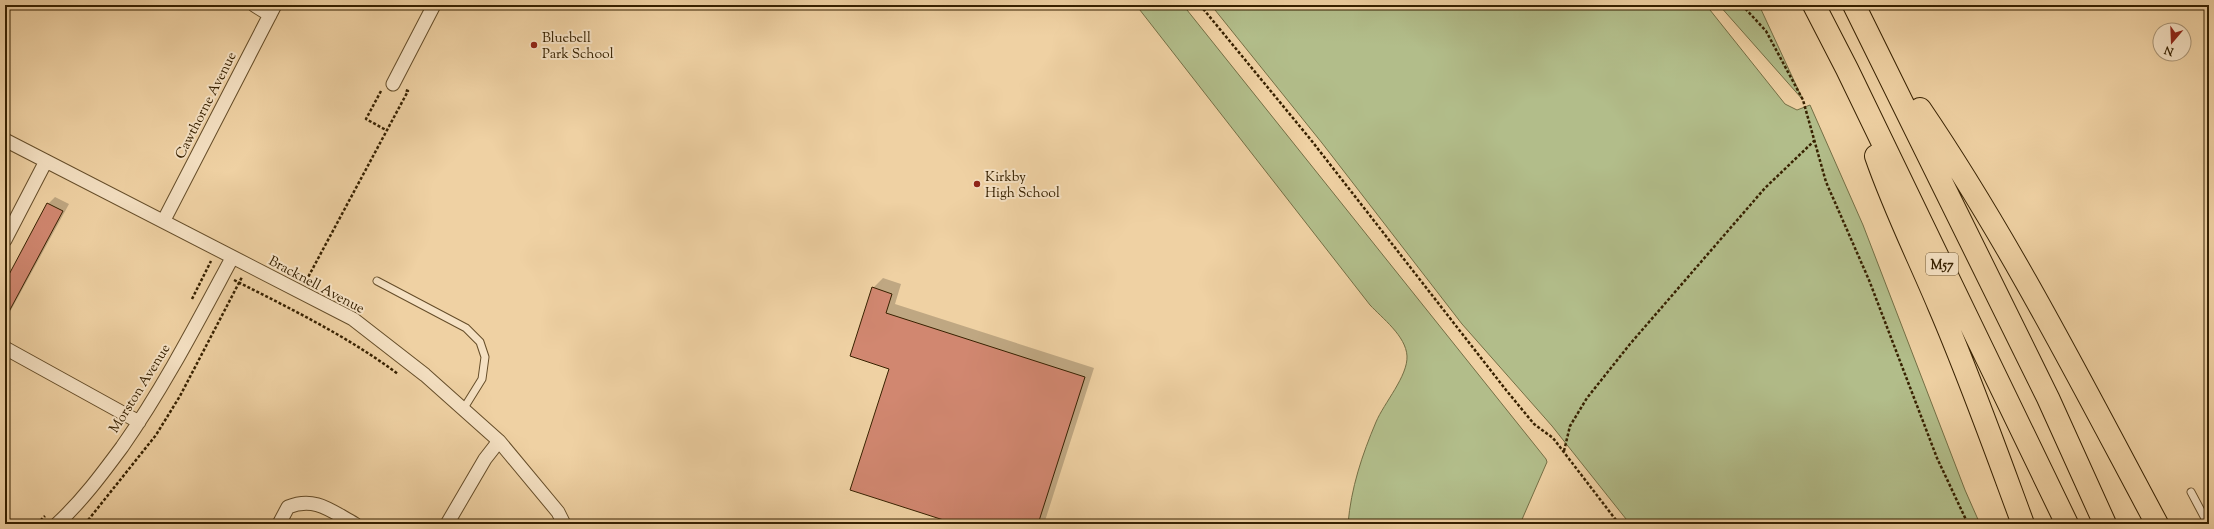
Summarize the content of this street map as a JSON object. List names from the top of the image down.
{
  "streets": {
    "highway": ["M57"],
    "street": ["Cawthorne Avenue", "Bracknell Avenue", "Morston Avenue"]
  },
  "crossings": [
    ["Cawthorne Avenue", "Bracknell Avenue"],
    ["Bracknell Avenue", "Morston Avenue"]
  ],
  "places": ["Bluebell Park School", "Kirkby High School"],
  "north": "bottom"
}
